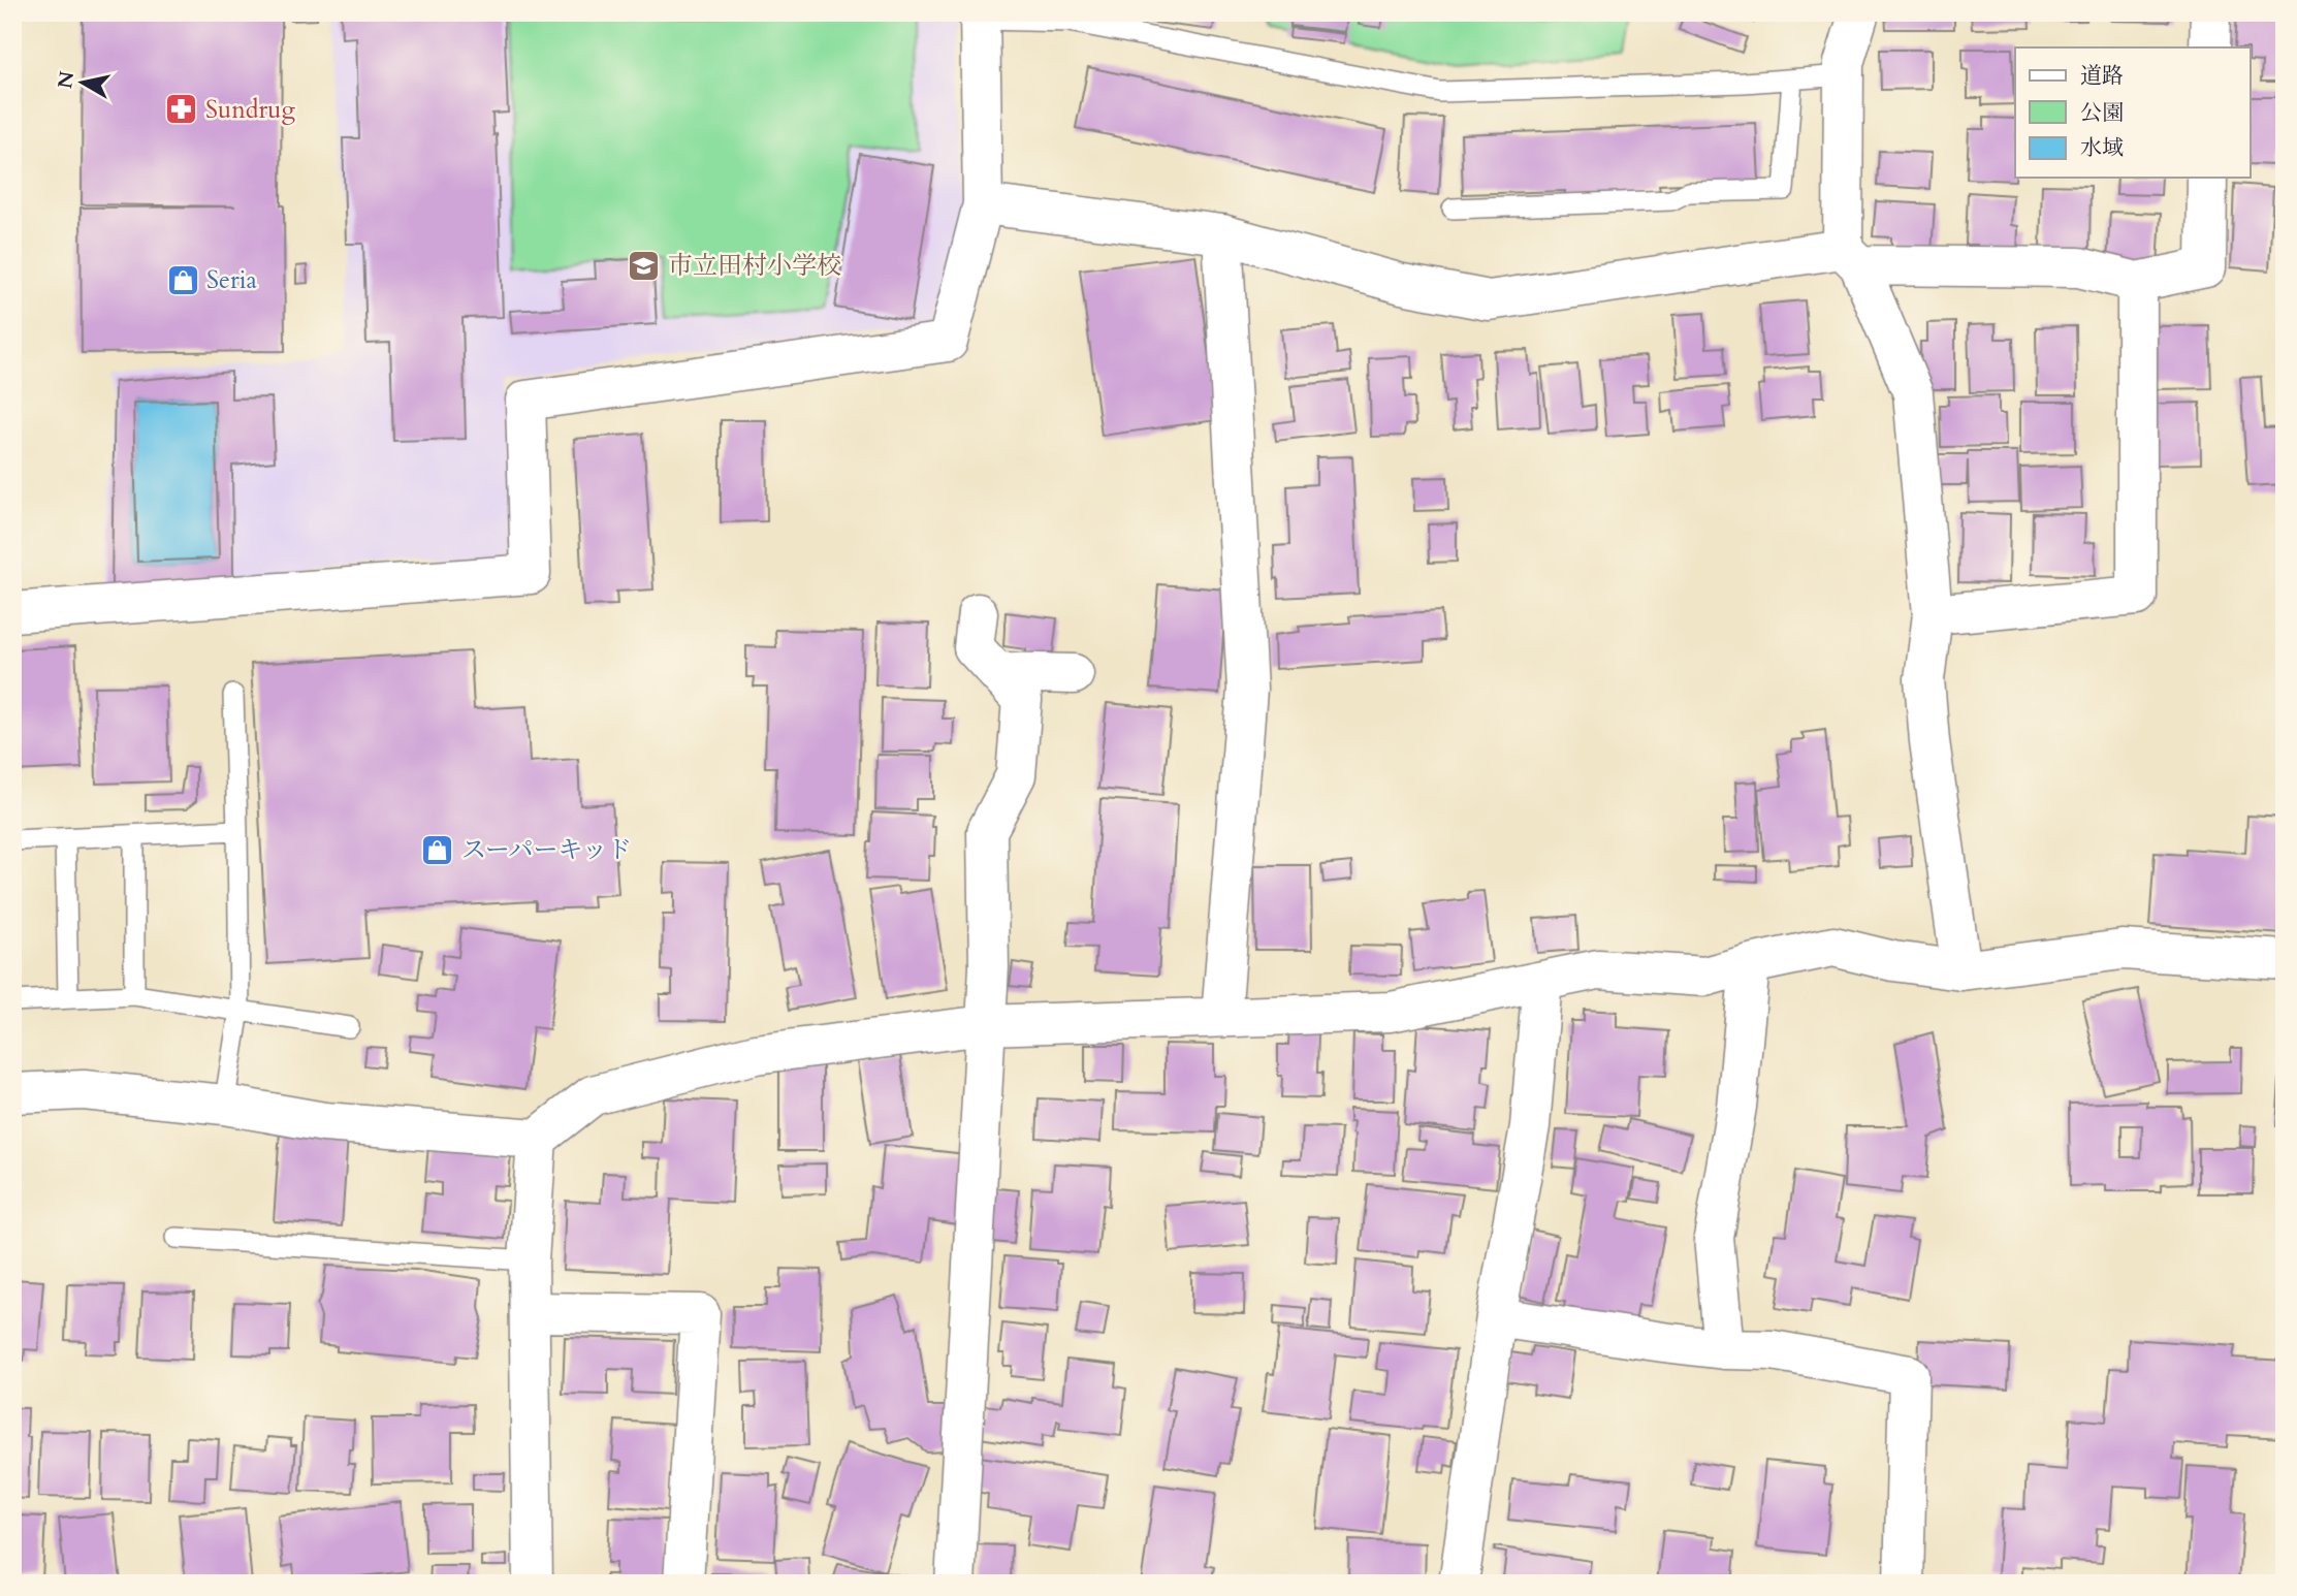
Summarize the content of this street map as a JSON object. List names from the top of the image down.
{
  "places": {
    "pharmacy": ["Sundrug"],
    "school or university": ["市立田村小学校"],
    "shop": ["Seria", "スーパーキッド"]
  },
  "legend": ["道路", "公園", "水域"],
  "north": "left"
}
